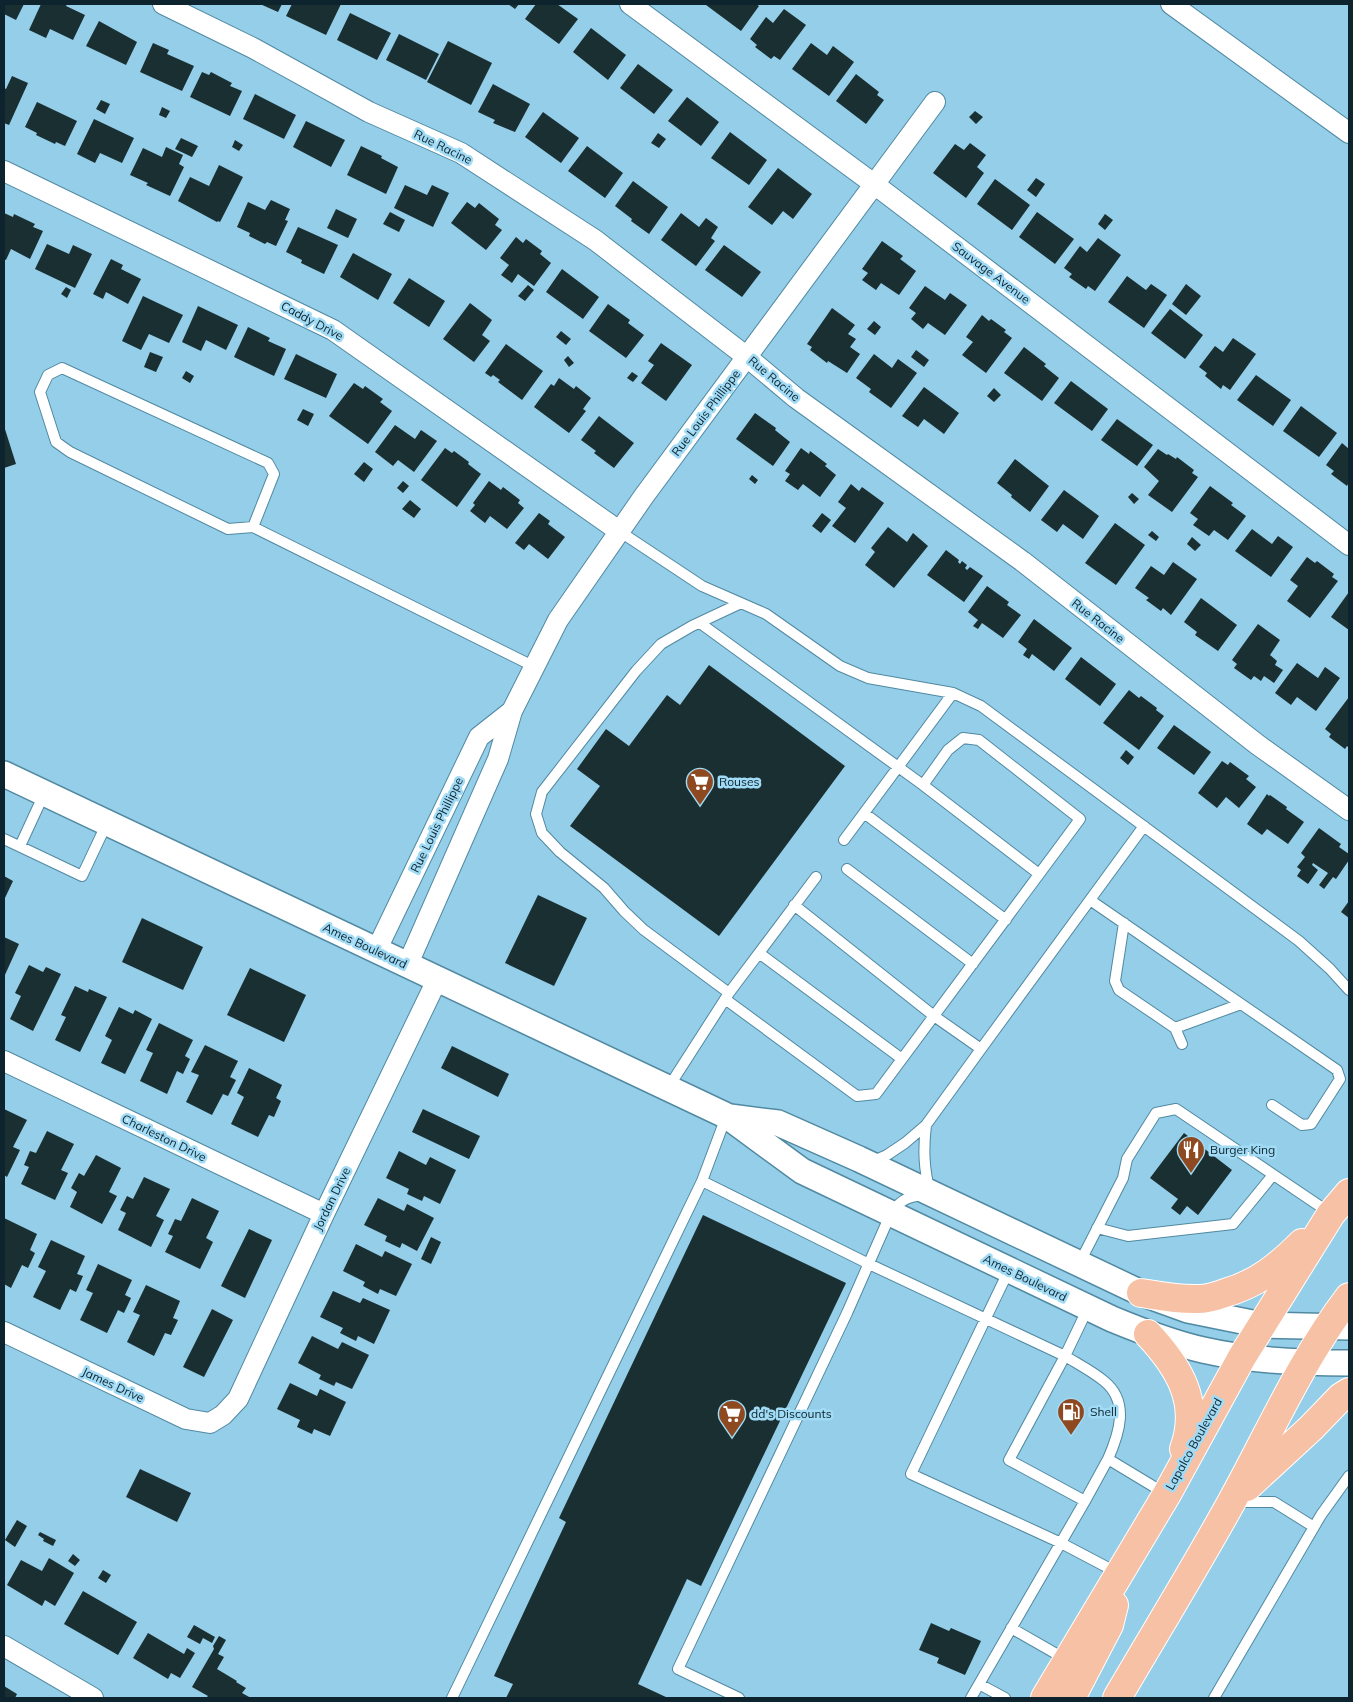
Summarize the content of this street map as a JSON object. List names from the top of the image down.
{
  "streets": {
    "main road": ["Lapalco Boulevard"],
    "street": [
      "Rue Racine",
      "Sauvage Avenue",
      "Caddy Drive",
      "Rue Louis Phillippe",
      "Ames Boulevard",
      "Charleston Drive",
      "Jordan Drive",
      "James Drive"
    ]
  },
  "crossings": [
    ["Rue Racine", "Rue Louis Phillippe"],
    ["Sauvage Avenue", "Rue Louis Phillippe"],
    ["Caddy Drive", "Rue Louis Phillippe"],
    ["Rue Louis Phillippe", "Ames Boulevard"],
    ["Ames Boulevard", "Jordan Drive"],
    ["Ames Boulevard", "Lapalco Boulevard"],
    ["Charleston Drive", "Jordan Drive"],
    ["Jordan Drive", "James Drive"]
  ],
  "places": {
    "supermarket": ["Rouses", "dd's Discounts"],
    "restaurant": ["Burger King"],
    "fuel station": ["Shell"]
  }
}
